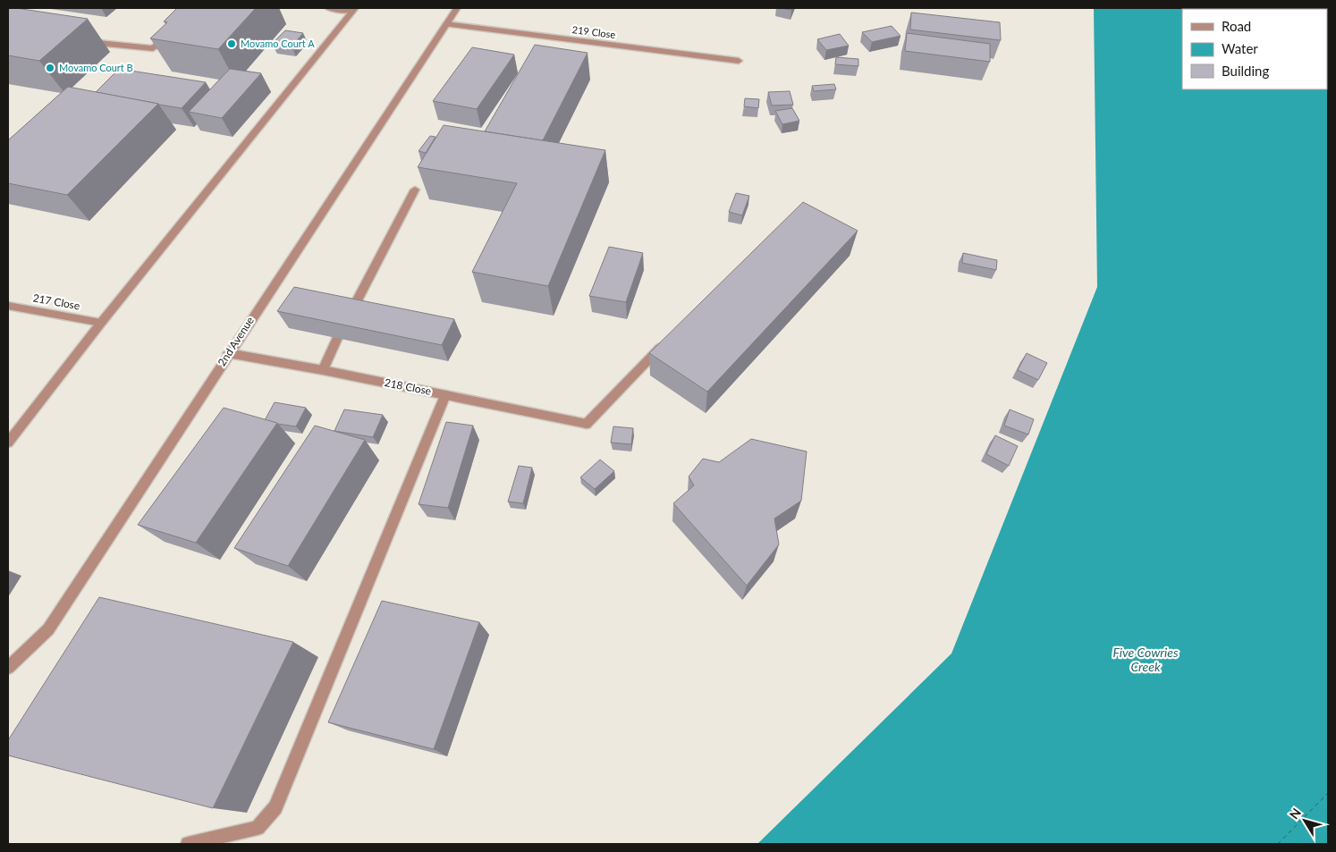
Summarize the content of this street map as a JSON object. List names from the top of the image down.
{
  "streets": {
    "street": [
      "219 Close",
      "217 Close",
      "2nd Avenue",
      "218 Close"
    ]
  },
  "crossings": [
    ["219 Close", "2nd Avenue"],
    ["2nd Avenue", "218 Close"]
  ],
  "water": ["Five Cowries Creek"],
  "places": ["Movamo Court A", "Movamo Court B"],
  "legend": ["Road", "Water", "Building"],
  "north": "top left"
}
